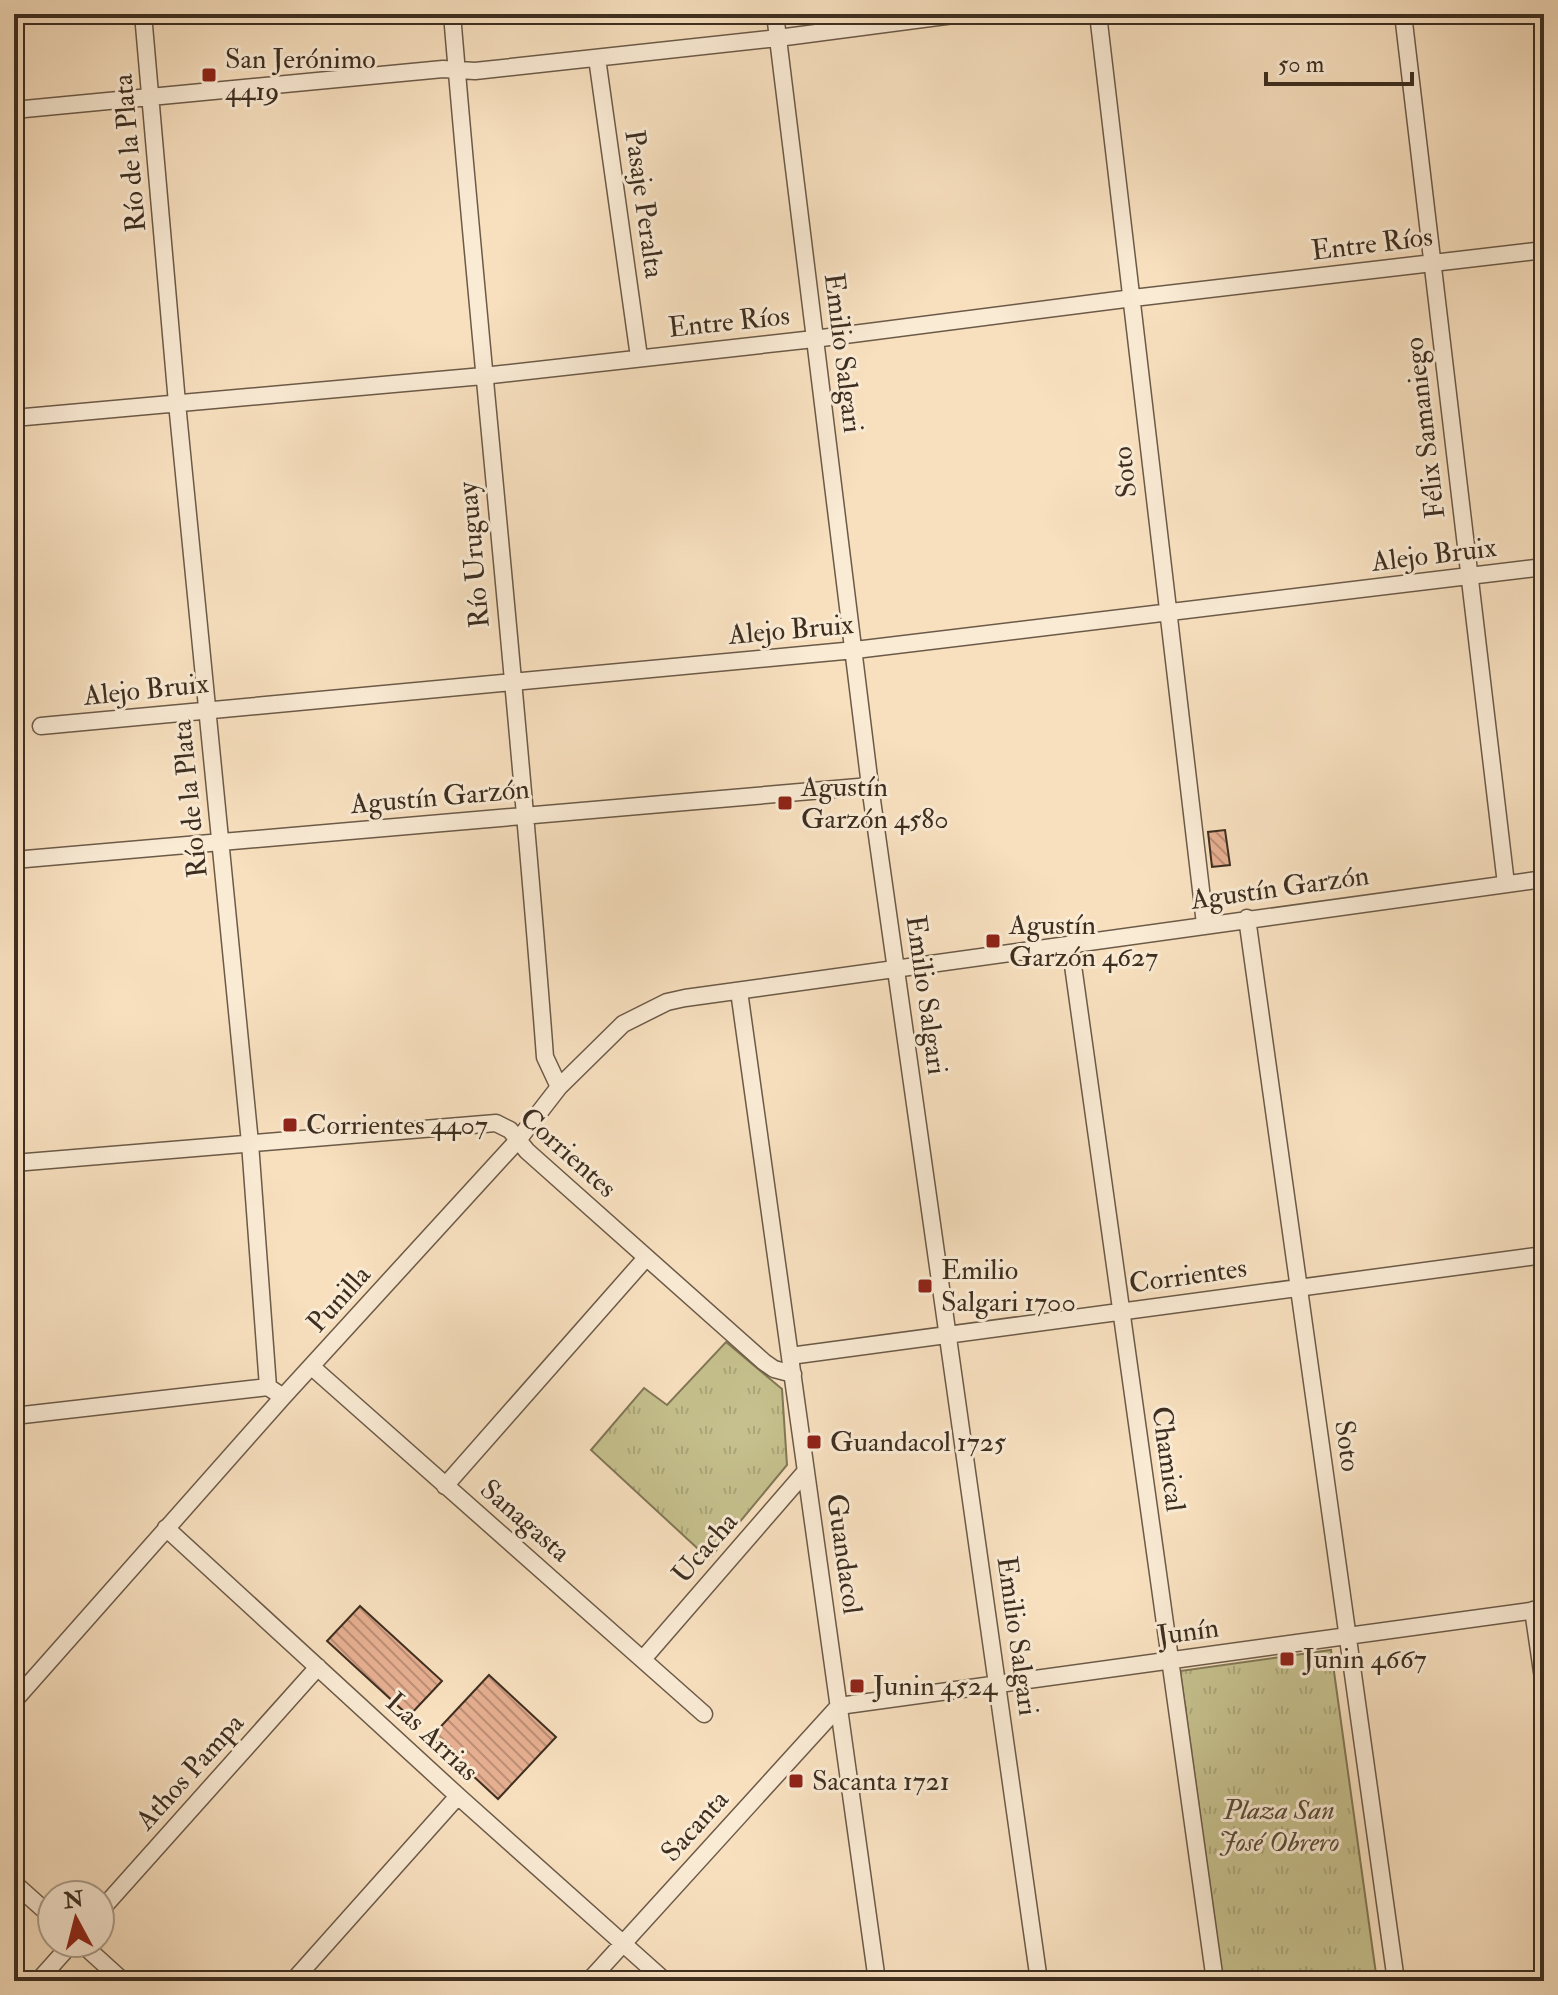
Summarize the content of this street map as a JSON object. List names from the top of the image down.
{
  "streets": {
    "street": [
      "Río de la Plata",
      "Pasaje Peralta",
      "Entre Ríos",
      "Emilio Salgari",
      "Félix Samaniego",
      "Soto",
      "Río Uruguay",
      "Alejo Bruix",
      "Agustín Garzón",
      "Corrientes",
      "Punilla",
      "Chamical",
      "Sanagasta",
      "Ucacha",
      "Guandacol",
      "Junín",
      "Las Arrias",
      "Athos Pampa",
      "Sacanta"
    ]
  },
  "crossings": [
    ["Río de la Plata", "Entre Ríos"],
    ["Río de la Plata", "Alejo Bruix"],
    ["Río de la Plata", "Agustín Garzón"],
    ["Río de la Plata", "Corrientes"],
    ["Pasaje Peralta", "Entre Ríos"],
    ["Entre Ríos", "Emilio Salgari"],
    ["Entre Ríos", "Félix Samaniego"],
    ["Entre Ríos", "Soto"],
    ["Entre Ríos", "Río Uruguay"],
    ["Emilio Salgari", "Alejo Bruix"],
    ["Emilio Salgari", "Agustín Garzón"],
    ["Emilio Salgari", "Corrientes"],
    ["Emilio Salgari", "Junín"],
    ["Félix Samaniego", "Alejo Bruix"],
    ["Félix Samaniego", "Agustín Garzón"],
    ["Soto", "Alejo Bruix"],
    ["Soto", "Agustín Garzón"],
    ["Soto", "Corrientes"],
    ["Soto", "Junín"],
    ["Río Uruguay", "Alejo Bruix"],
    ["Río Uruguay", "Agustín Garzón"],
    ["Río Uruguay", "Punilla"],
    ["Agustín Garzón", "Punilla"],
    ["Agustín Garzón", "Chamical"],
    ["Agustín Garzón", "Guandacol"],
    ["Corrientes", "Punilla"],
    ["Corrientes", "Chamical"],
    ["Corrientes", "Guandacol"],
    ["Punilla", "Sanagasta"],
    ["Punilla", "Guandacol"],
    ["Punilla", "Las Arrias"],
    ["Chamical", "Junín"],
    ["Sanagasta", "Ucacha"],
    ["Ucacha", "Guandacol"],
    ["Guandacol", "Junín"],
    ["Guandacol", "Sacanta"],
    ["Junín", "Sacanta"],
    ["Las Arrias", "Athos Pampa"],
    ["Las Arrias", "Sacanta"]
  ],
  "parks": ["Plaza San José Obrero"],
  "places": {
    "transit": [
      "San Jerónimo 4419",
      "Agustín Garzón 4580",
      "Agustín Garzón 4627",
      "Corrientes 4407",
      "Emilio Salgari 1700",
      "Guandacol 1725",
      "Junin 4667",
      "Junin 4524",
      "Sacanta 1721"
    ]
  },
  "scale_bar": "50 m",
  "north": "top"
}
